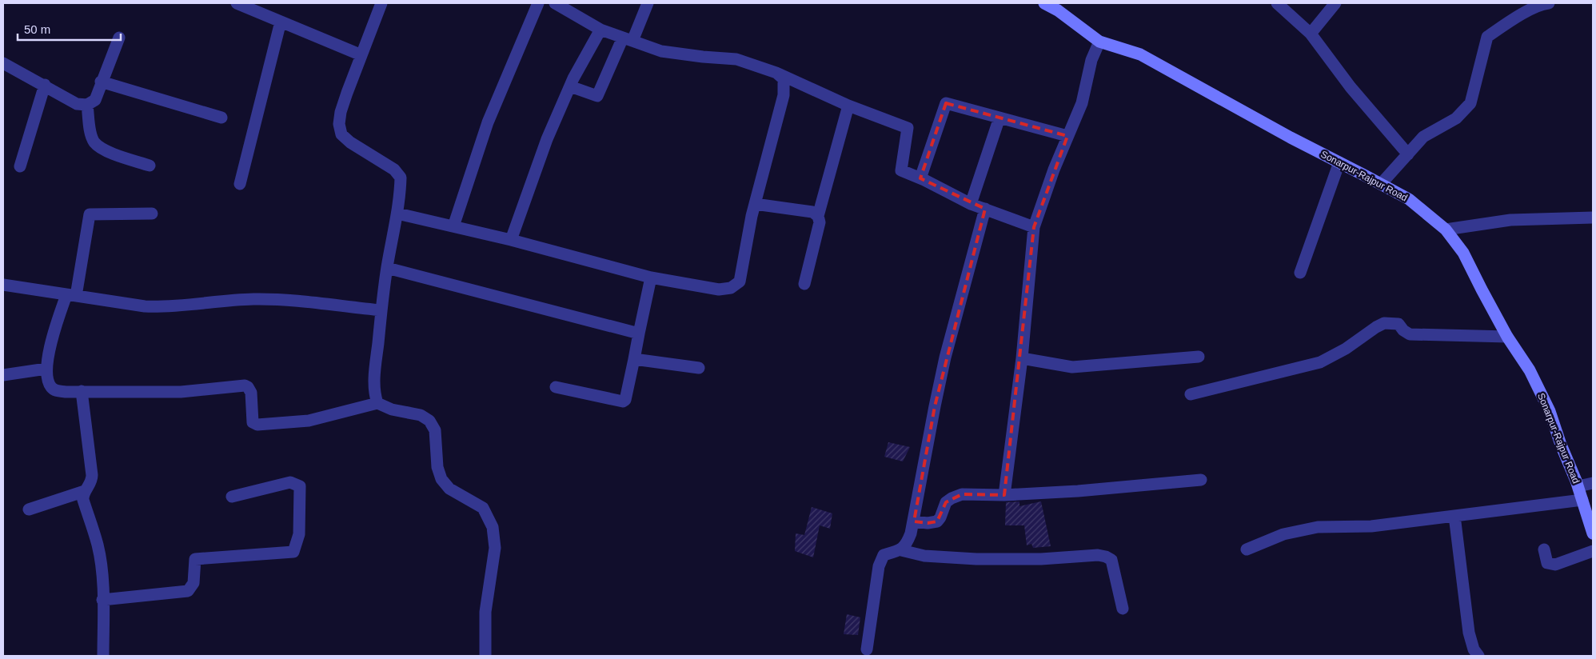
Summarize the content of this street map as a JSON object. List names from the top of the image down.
{
  "streets": {
    "main road": ["Sonarpur-Rajpur Road"]
  },
  "scale_bar": "50 m"
}
